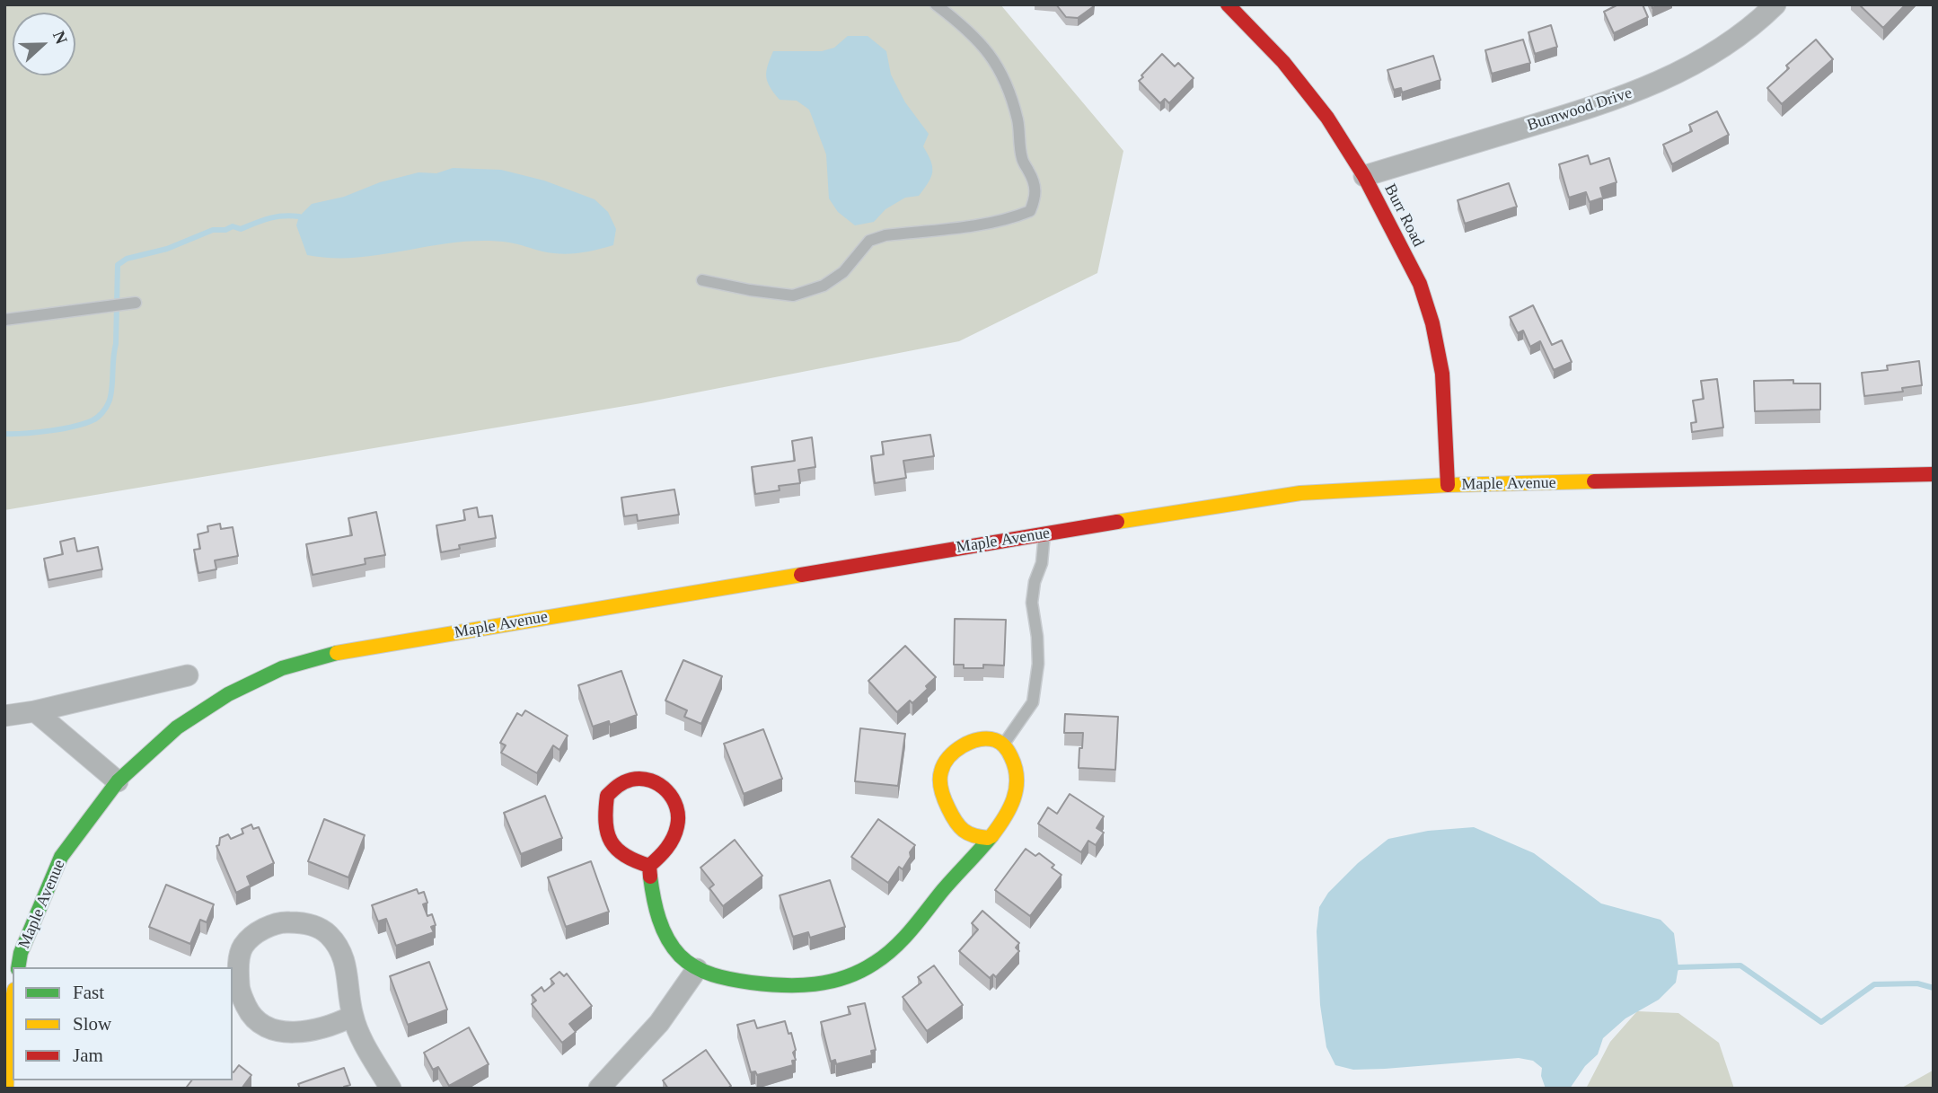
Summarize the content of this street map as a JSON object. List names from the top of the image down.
{
  "streets": {
    "street": ["Burnwood Drive", "Burr Road", "Maple Avenue"]
  },
  "crossings": [
    ["Burnwood Drive", "Burr Road"],
    ["Burr Road", "Maple Avenue"]
  ],
  "legend": ["Fast", "Slow", "Jam"],
  "north": "right"
}
